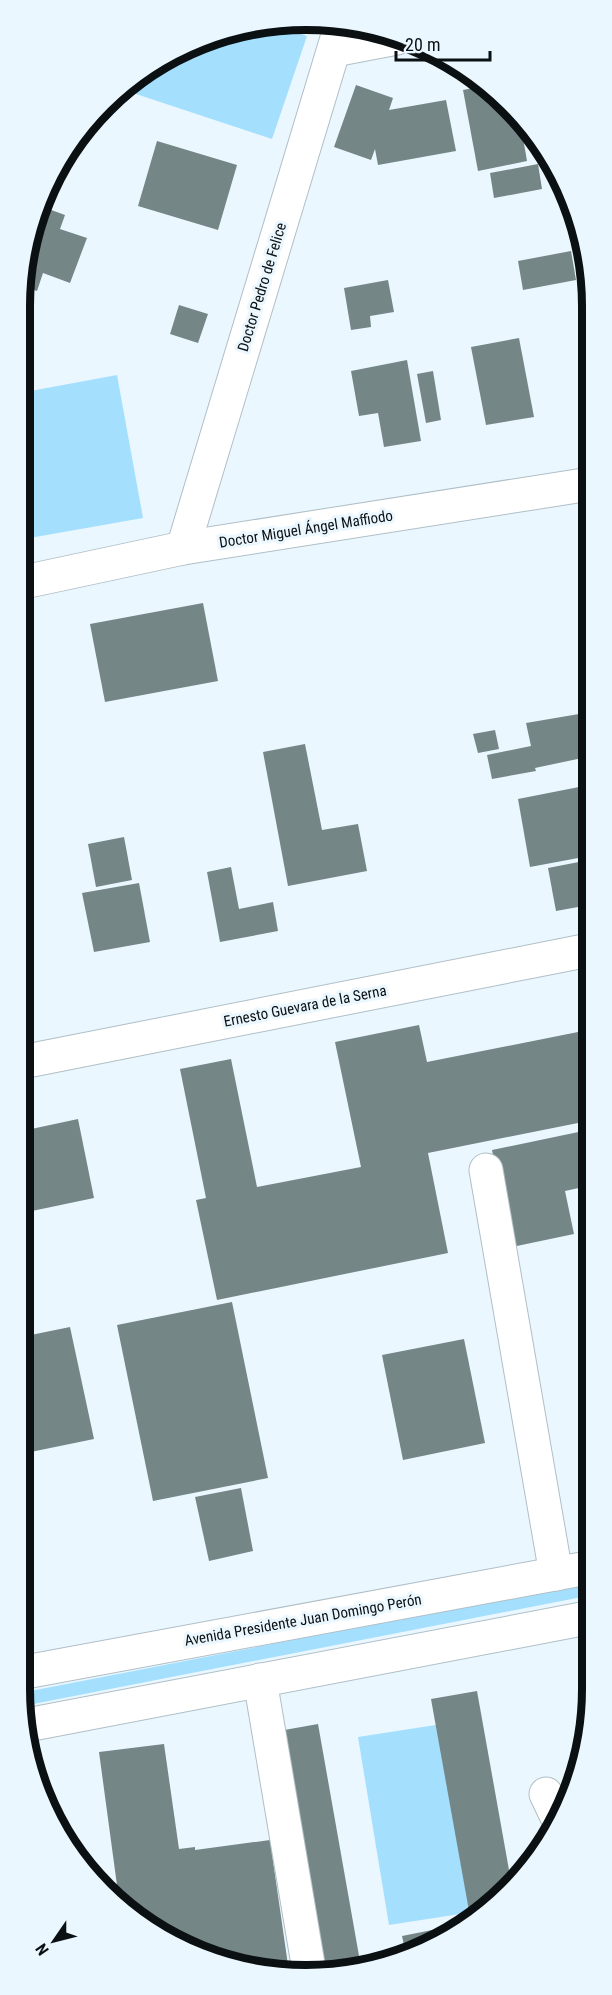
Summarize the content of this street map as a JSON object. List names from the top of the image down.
{
  "streets": {
    "street": [
      "Doctor Pedro de Felice",
      "Doctor Miguel Ángel Maffiodo",
      "Ernesto Guevara de la Serna",
      "Avenida Presidente Juan Domingo Perón"
    ]
  },
  "crossings": [
    ["Doctor Pedro de Felice", "Doctor Miguel Ángel Maffiodo"]
  ],
  "scale_bar": "20 m",
  "north": "bottom left"
}
